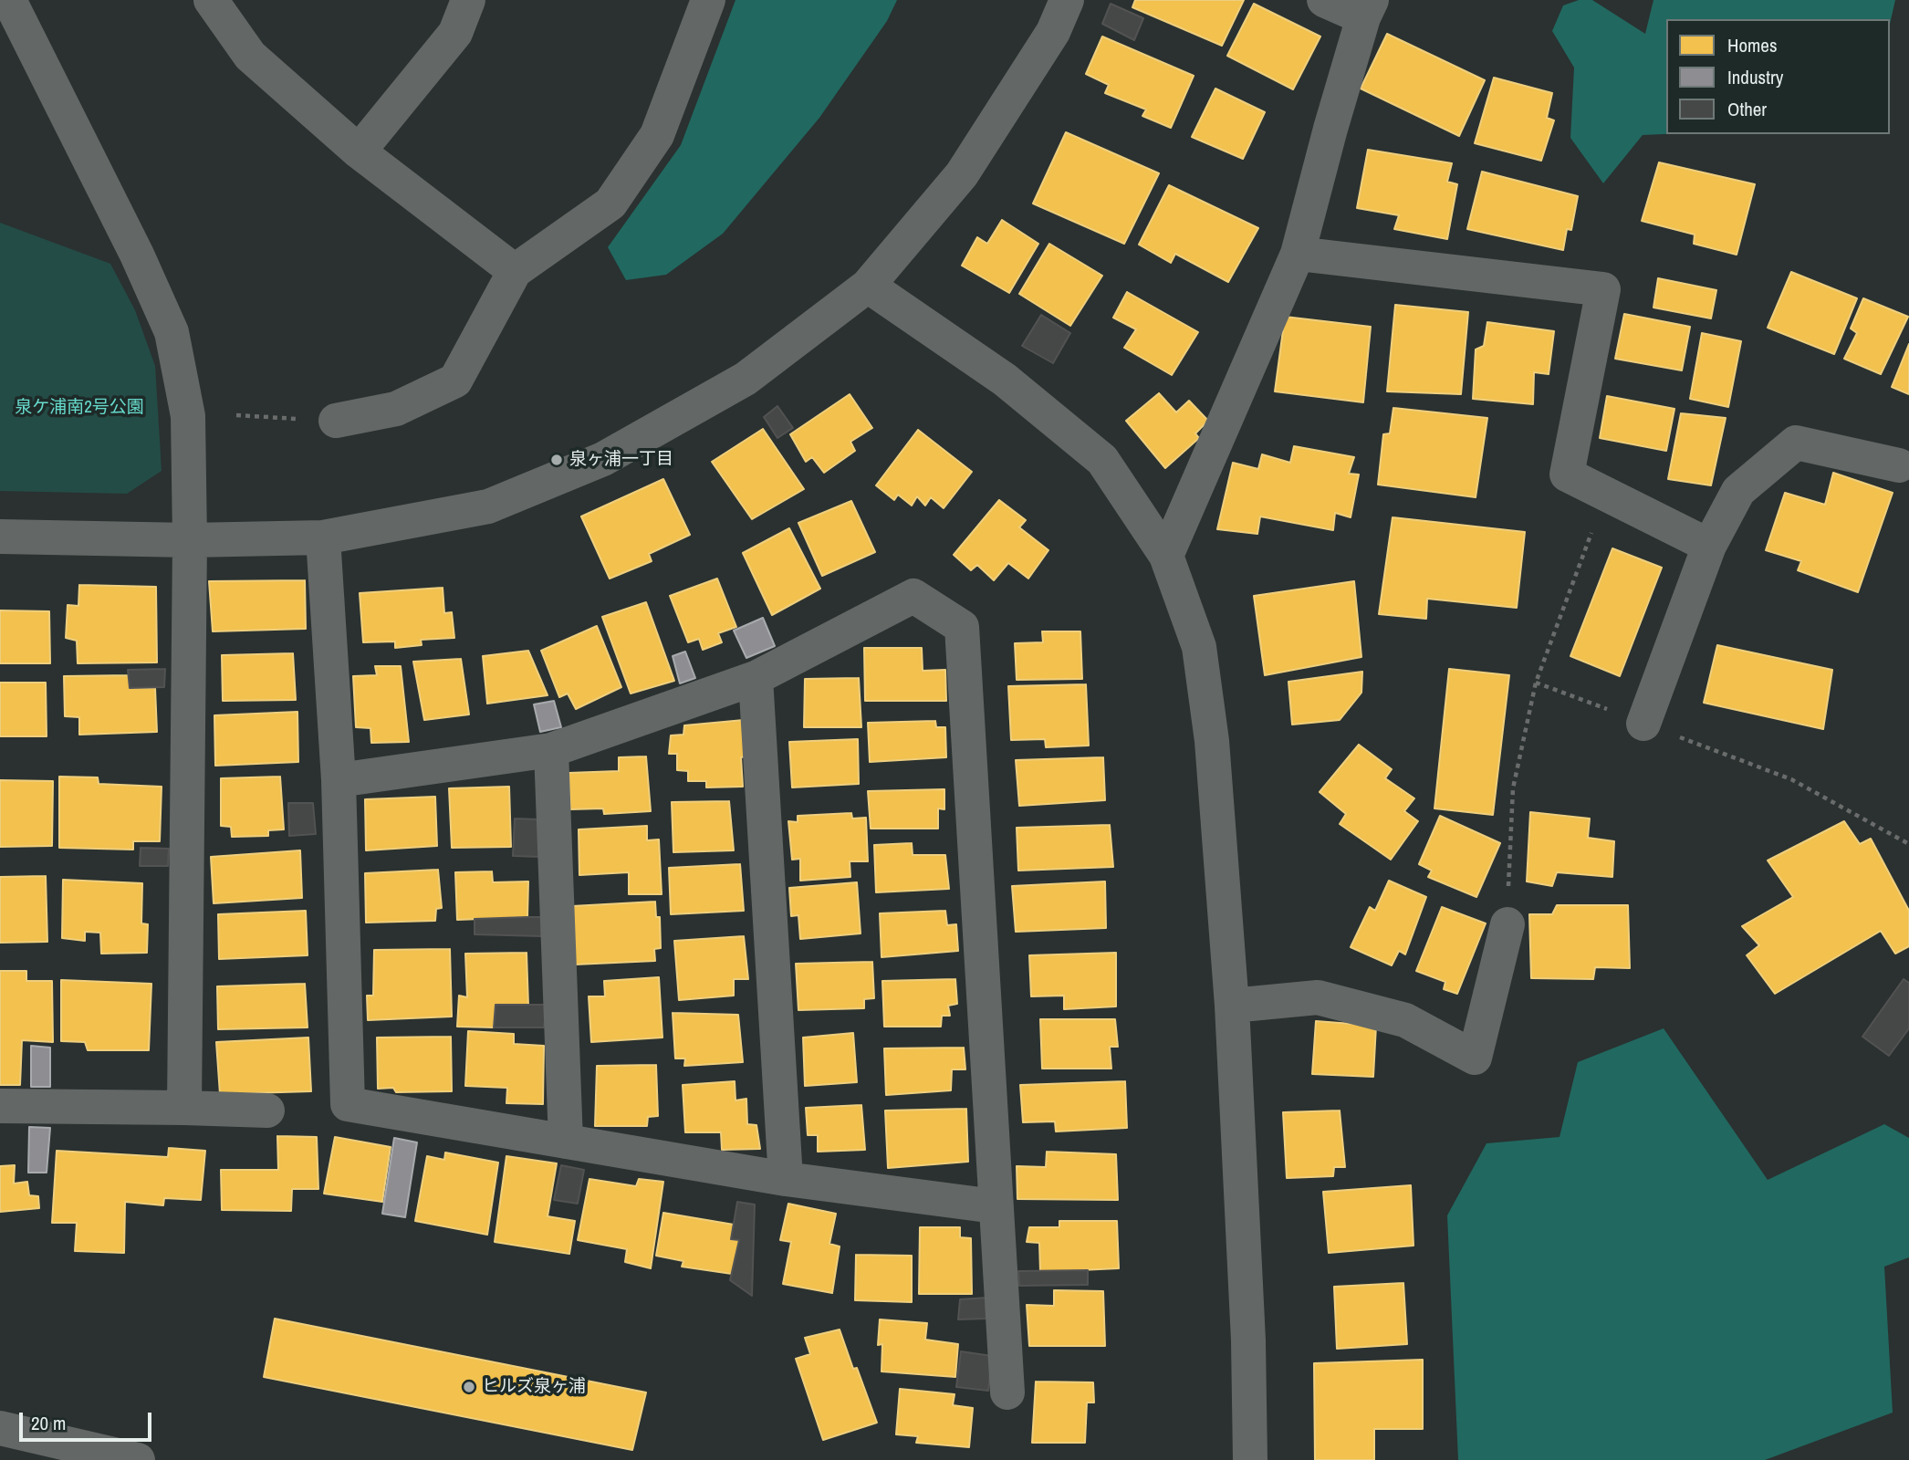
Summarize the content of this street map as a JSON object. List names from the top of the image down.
{
  "parks": ["泉ケ浦南2号公園"],
  "places": ["泉ヶ浦一丁目", "ヒルズ泉ヶ浦"],
  "legend": ["Homes", "Industry", "Other"],
  "scale_bar": "20 m"
}
